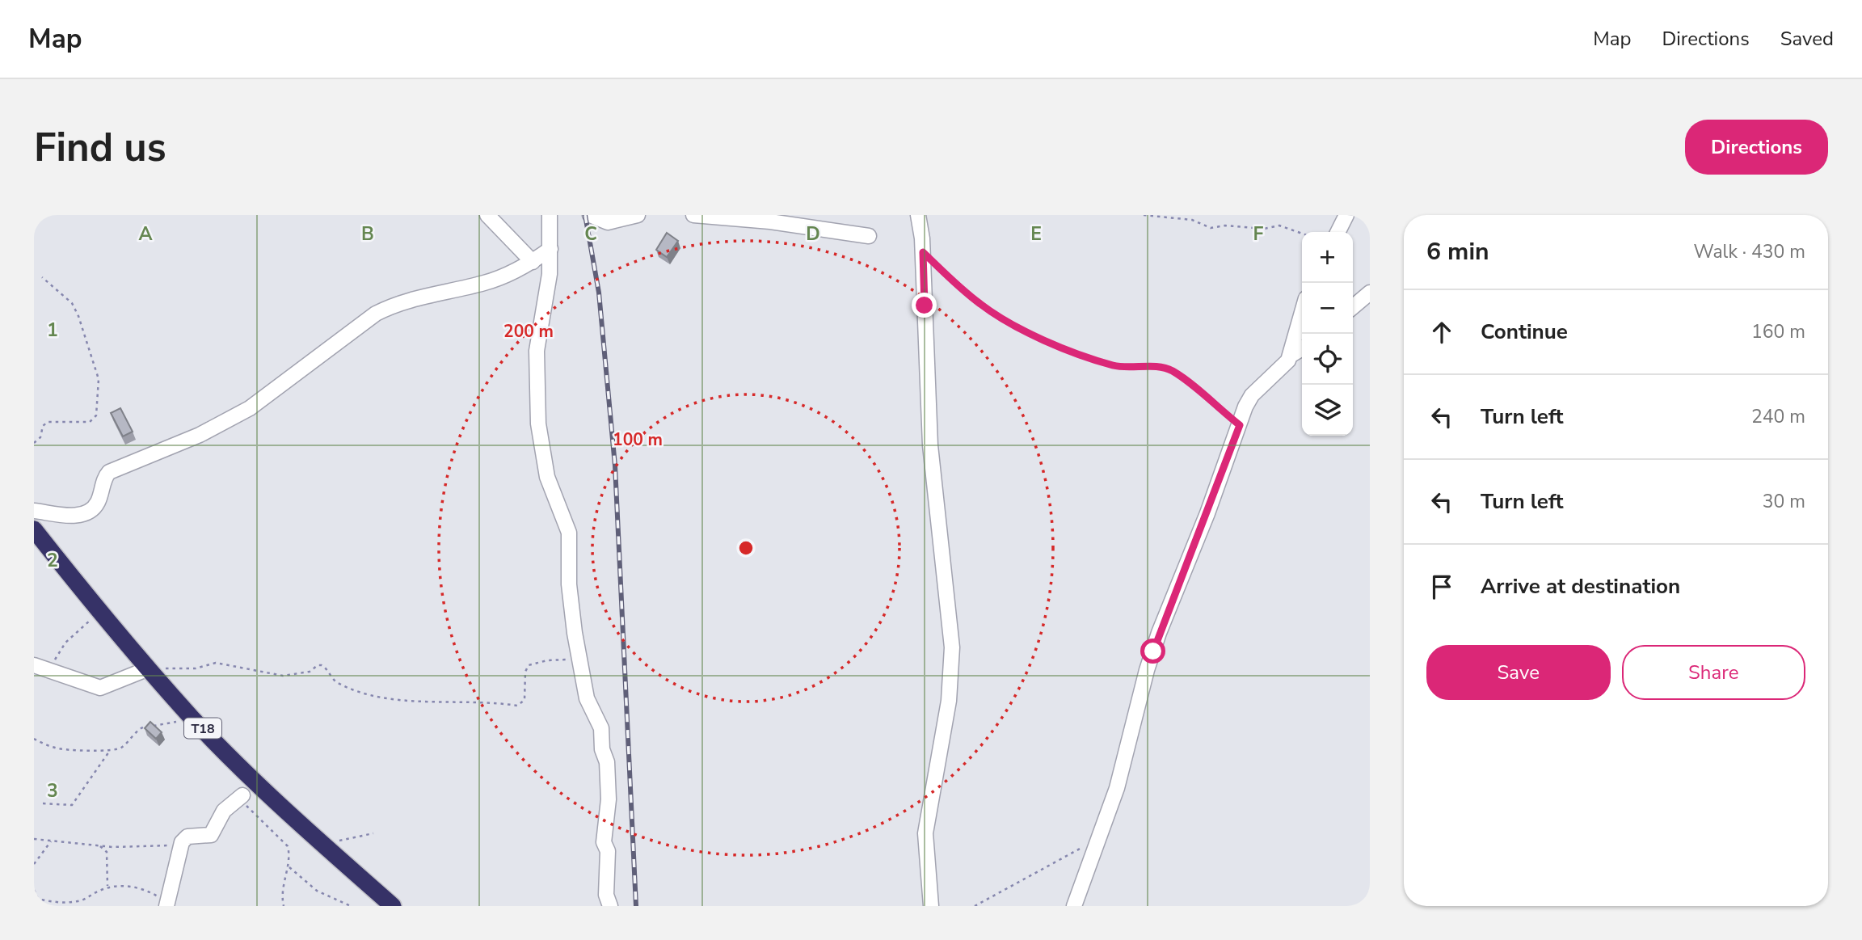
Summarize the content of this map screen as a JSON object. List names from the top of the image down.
{
  "streets": {
    "highway": ["T18"]
  },
  "page": {
    "header": "Map",
    "nav": ["Map", "Directions", "Saved"],
    "buttons": [
      "Directions",
      ["Save", "Share"]
    ],
    "title": "Find us",
    "heading": ["6 min", "Walk · 430 m"],
    "map_buttons": ["+", "−"],
    "list": [
      ["Continue", "160 m"],
      ["Turn left", "240 m"],
      ["Turn left", "30 m"],
      "Arrive at destination"
    ]
  },
  "grid": {
    "columns": [
      "A",
      "B",
      "C",
      "D",
      "E",
      "F"
    ],
    "rows": ["1", "2", "3"]
  },
  "rings": ["200 m", "100 m"]
}
